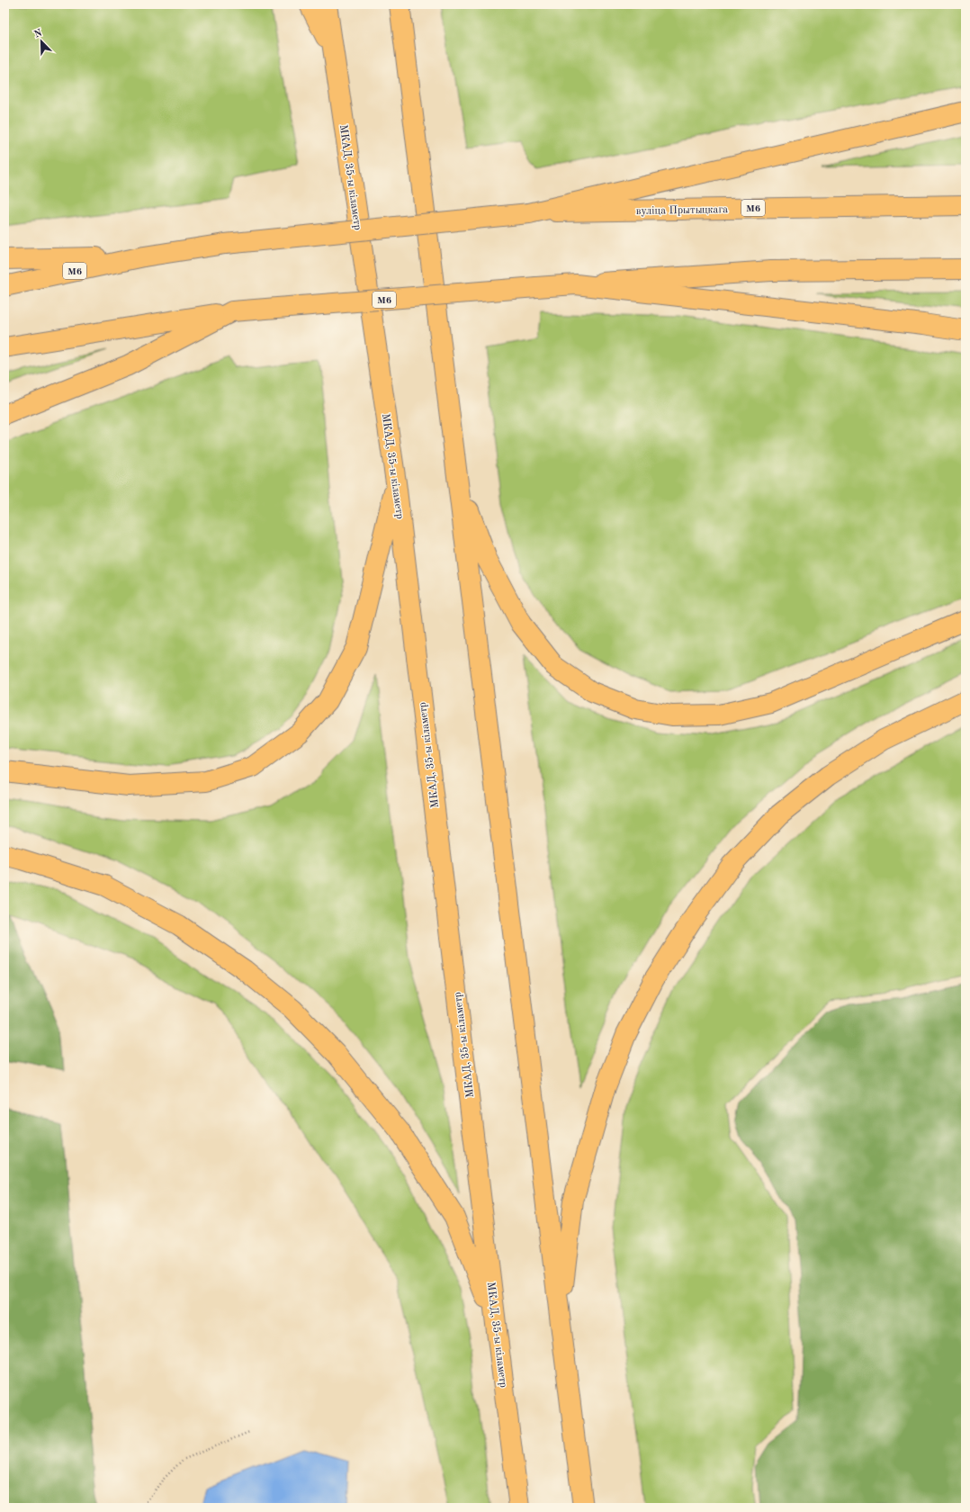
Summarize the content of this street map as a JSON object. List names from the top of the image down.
{
  "streets": {
    "main road": ["МКАД, 35-ы кіламетр", "М6", "вуліца Прытыцкага"]
  },
  "crossings": [
    ["М6", "вуліца Прытыцкага"]
  ],
  "north": "top left"
}
